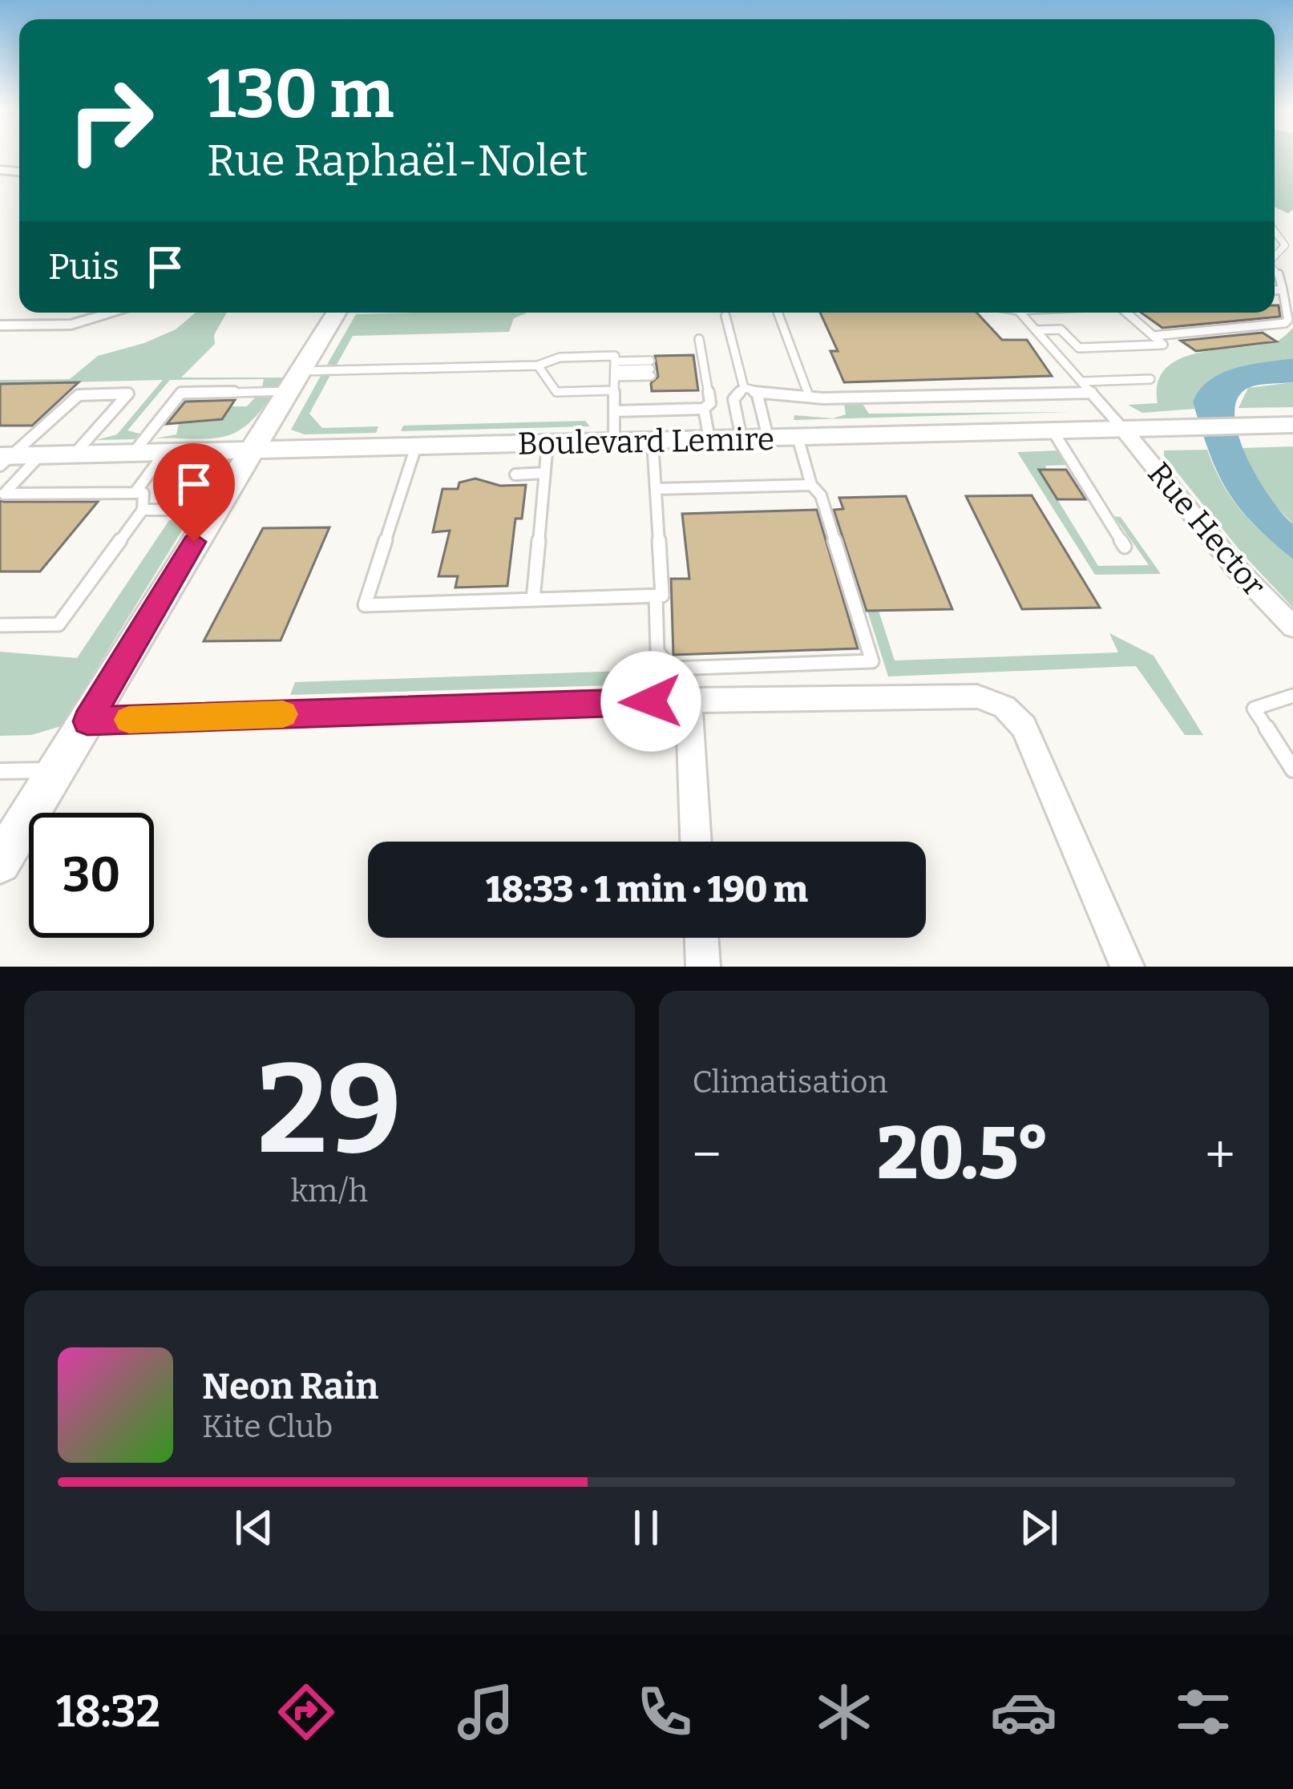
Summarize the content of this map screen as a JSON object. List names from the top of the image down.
{
  "streets": {
    "main road": ["Boulevard Lemire"],
    "street": ["Rue Hector"]
  },
  "crossings": [
    ["Boulevard Lemire", "Rue Hector"]
  ],
  "page": {
    "turn": ["130 m", "Rue Raphaël-Nolet"],
    "then": "Puis",
    "limit": "30",
    "trip": "18:33 · 1 min · 190 m",
    "tile": [
      ["29", "km/h"],
      "Climatisation"
    ],
    "heat": ["−", "20.5°", "+"],
    "song": ["Neon Rain", "Kite Club"],
    "tabs": "18:32"
  }
}
